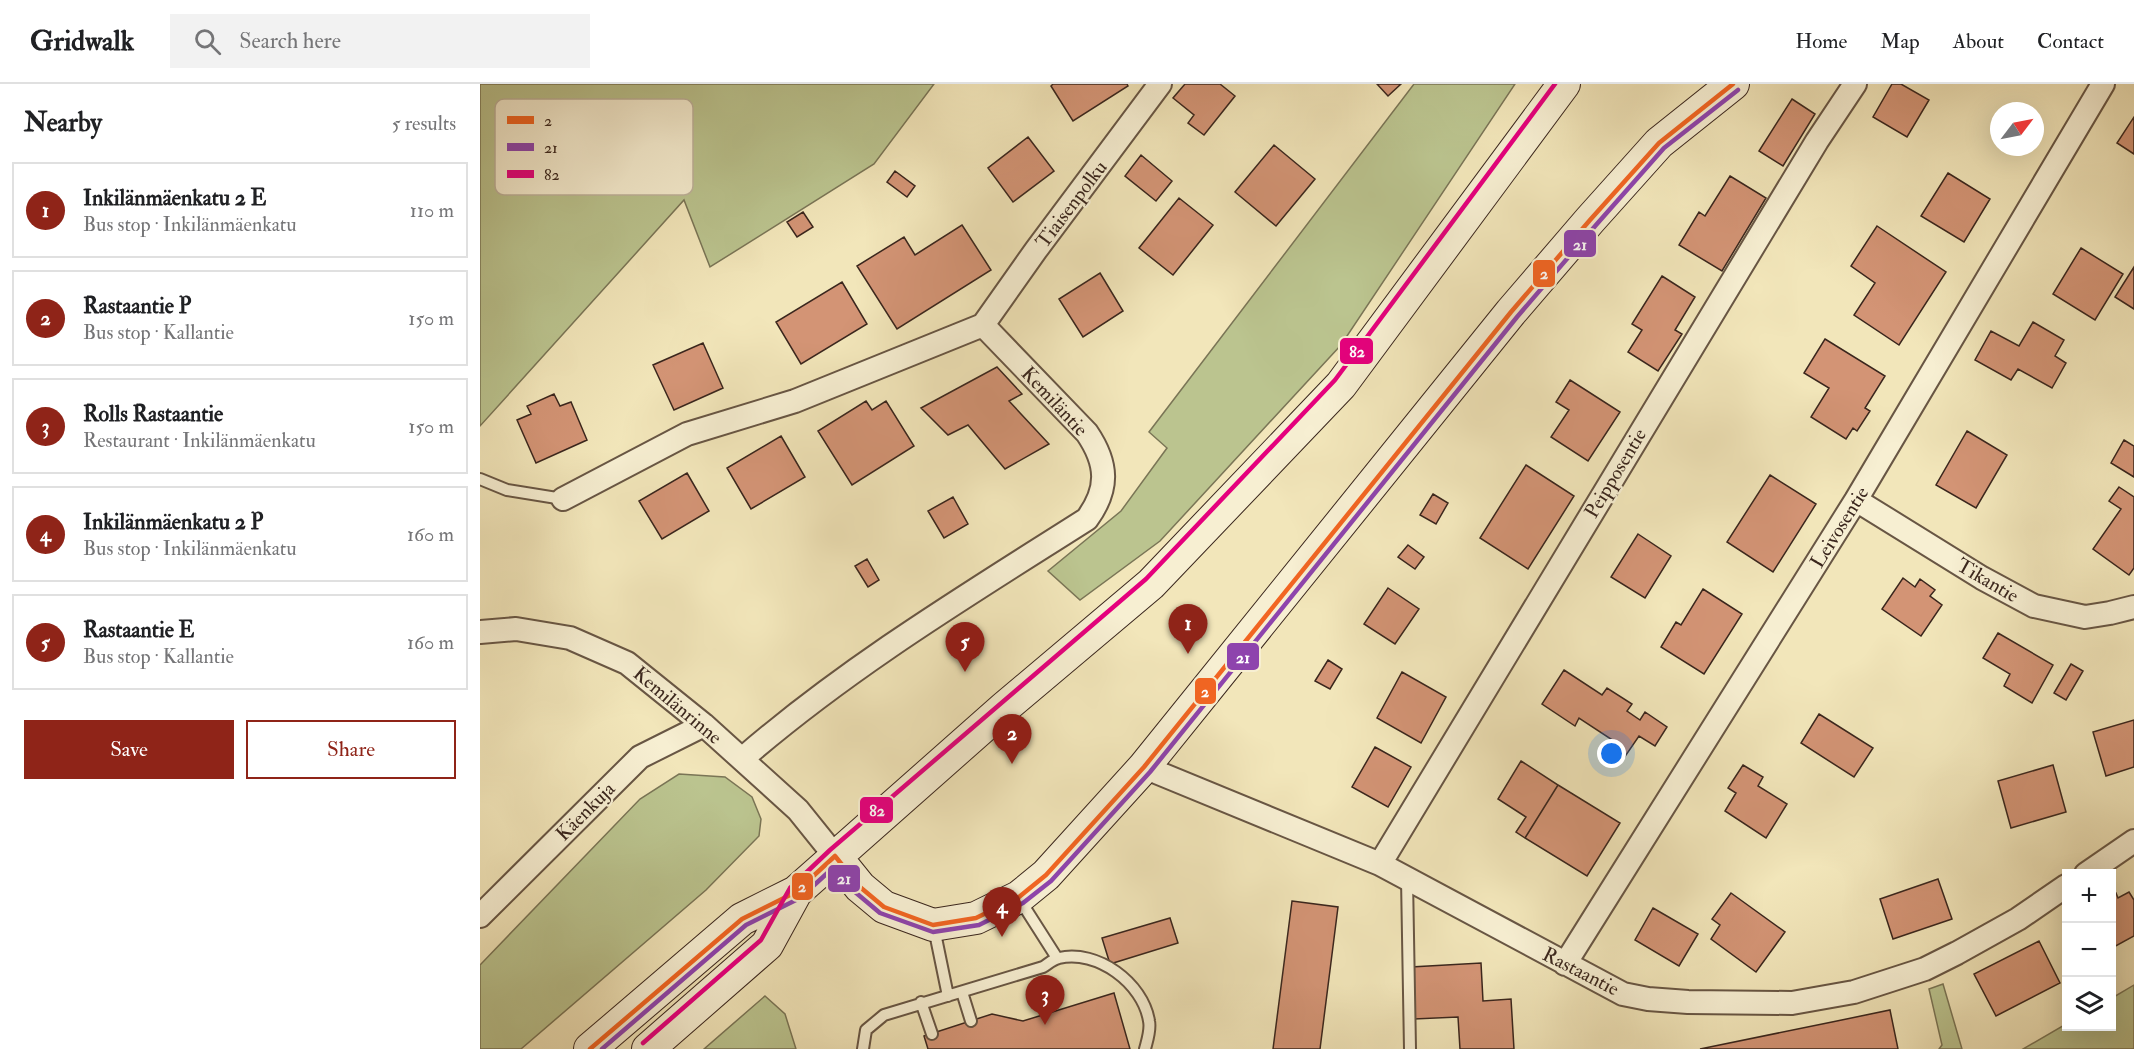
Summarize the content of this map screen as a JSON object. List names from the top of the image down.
{
  "streets": {
    "street": [
      "Tiaisenpolku",
      "Kemiläntie",
      "Peipposentie",
      "Leivosentie",
      "Tikantie",
      "Kemilänrinne",
      "Käenkuja",
      "Rastaantie"
    ]
  },
  "crossings": [
    ["Tiaisenpolku", "Kemiläntie"],
    ["Kemiläntie", "Kemilänrinne"],
    ["Peipposentie", "Rastaantie"],
    ["Leivosentie", "Tikantie"],
    ["Leivosentie", "Rastaantie"],
    ["Kemilänrinne", "Käenkuja"]
  ],
  "lines": ["transit line 2", "transit line 82", "transit line 21"],
  "legend": ["2", "21", "82"],
  "north": "top right",
  "page": {
    "header": "Gridwalk",
    "search": "Search here",
    "nav": [
      "Home",
      "Map",
      "About",
      "Contact"
    ],
    "heading": ["Nearby", "5 results"],
    "list": [
      {
        "mark": "1",
        "name": "Inkilänmäenkatu 2 E",
        "note": "Bus stop · Inkilänmäenkatu",
        "value": "110 m"
      },
      {
        "mark": "2",
        "name": "Rastaantie P",
        "note": "Bus stop · Kallantie",
        "value": "150 m"
      },
      {
        "mark": "3",
        "name": "Rolls Rastaantie",
        "note": "Restaurant · Inkilänmäenkatu",
        "value": "150 m"
      },
      {
        "mark": "4",
        "name": "Inkilänmäenkatu 2 P",
        "note": "Bus stop · Inkilänmäenkatu",
        "value": "160 m"
      },
      {
        "mark": "5",
        "name": "Rastaantie E",
        "note": "Bus stop · Kallantie",
        "value": "160 m"
      }
    ],
    "pins": [
      "1",
      "5",
      "2",
      "4",
      "3"
    ],
    "buttons": ["Save", "Share"],
    "map_buttons": ["+", "−"]
  }
}
